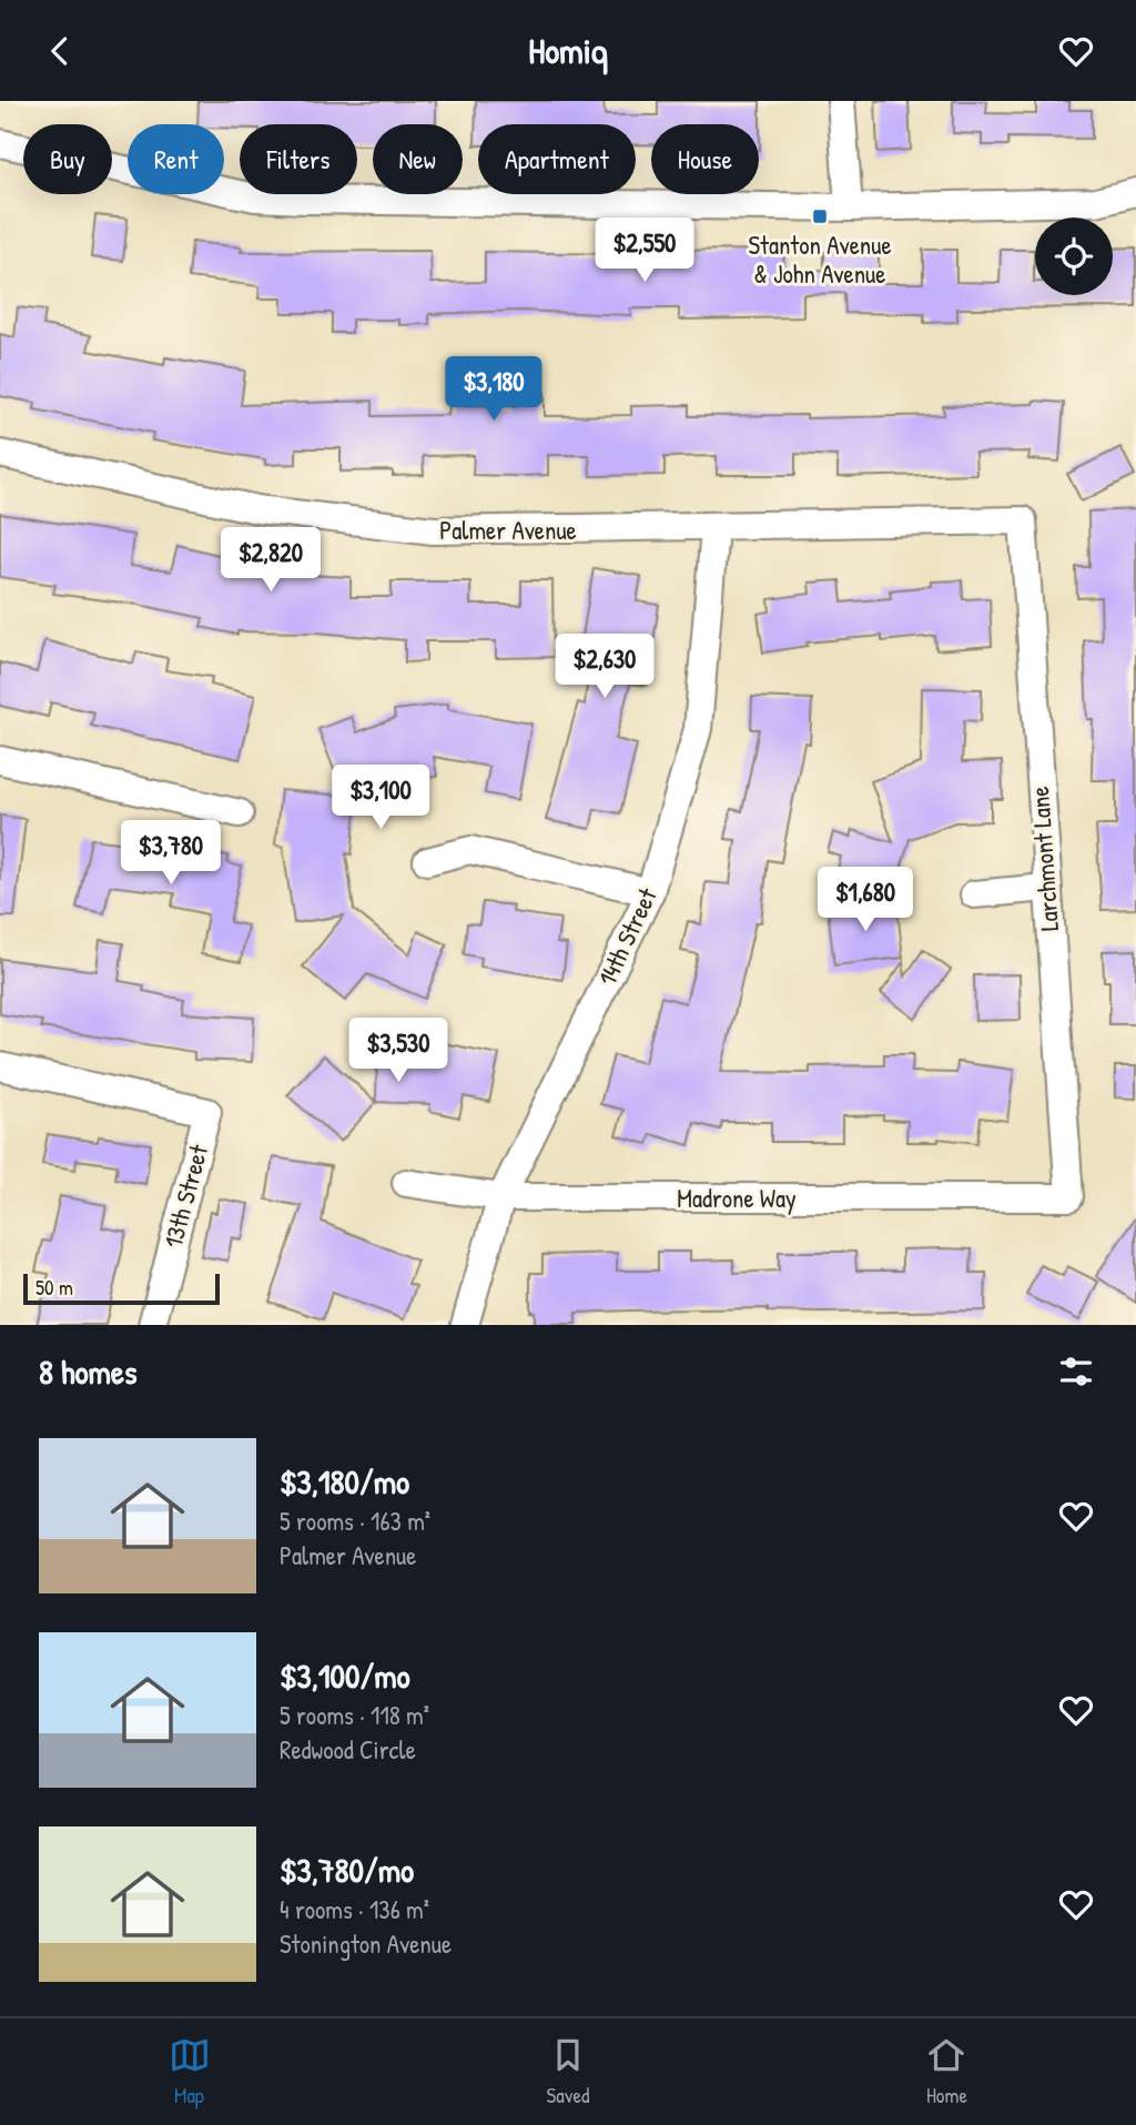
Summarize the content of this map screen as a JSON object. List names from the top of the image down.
{
  "streets": {
    "street": [
      "Palmer Avenue",
      "Larchmont Lane",
      "14th Street",
      "13th Street",
      "Madrone Way"
    ]
  },
  "crossings": [
    ["Palmer Avenue", "Larchmont Lane"],
    ["Palmer Avenue", "14th Street"],
    ["Larchmont Lane", "Madrone Way"],
    ["14th Street", "Madrone Way"]
  ],
  "places": {
    "transit": ["Stanton Avenue & John Avenue"]
  },
  "scale_bar": "50 m",
  "page": {
    "header": "Homiq",
    "chip": [
      "Buy",
      "Rent",
      "Filters",
      "New",
      "Apartment",
      "House"
    ],
    "price": [
      "$2,550",
      "$3,180",
      "$2,820",
      "$2,630",
      "$3,100",
      "$3,780",
      "$1,680",
      "$3,530"
    ],
    "scale": "50 m",
    "heading": "8 homes",
    "list": [
      {
        "name": "$3,180/mo",
        "note": "5 rooms · 163 m² · Palmer Avenue"
      },
      {
        "name": "$3,100/mo",
        "note": "5 rooms · 118 m² · Redwood Circle"
      },
      {
        "name": "$3,780/mo",
        "note": "4 rooms · 136 m² · Stonington Avenue"
      }
    ],
    "tabs": ["Map", "Saved", "Home"]
  }
}
